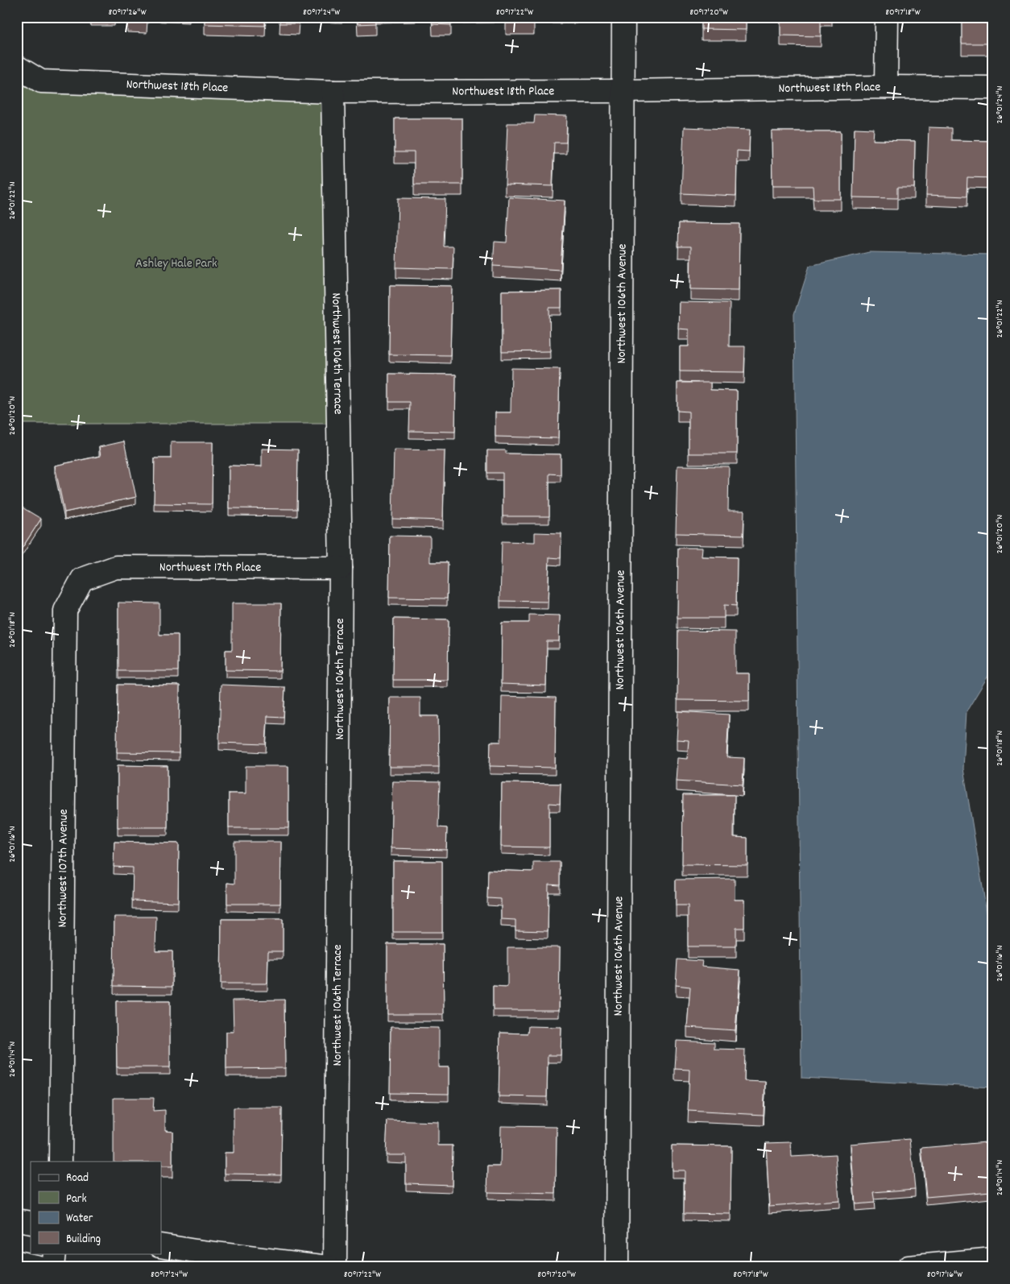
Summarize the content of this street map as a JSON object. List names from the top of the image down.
{
  "streets": {
    "street": [
      "Northwest 18th Place",
      "Northwest 106th Avenue",
      "Northwest 106th Terrace",
      "Northwest 17th Place",
      "Northwest 107th Avenue"
    ]
  },
  "crossings": [
    ["Northwest 18th Place", "Northwest 106th Avenue"],
    ["Northwest 18th Place", "Northwest 106th Terrace"],
    ["Northwest 106th Terrace", "Northwest 17th Place"],
    ["Northwest 17th Place", "Northwest 107th Avenue"]
  ],
  "parks": ["Ashley Hale Park"],
  "legend": [
    "Road",
    "Park",
    "Water",
    "Building"
  ],
  "coordinates": [
    "80°17'26\"W",
    "80°17'24\"W",
    "80°17'22\"W",
    "80°17'20\"W",
    "80°17'18\"W",
    "26°01'24\"N",
    "26°01'22\"N",
    "26°01'20\"N",
    "26°01'18\"N",
    "26°01'16\"N",
    "26°01'14\"N",
    "80°17'16\"W"
  ]
}
